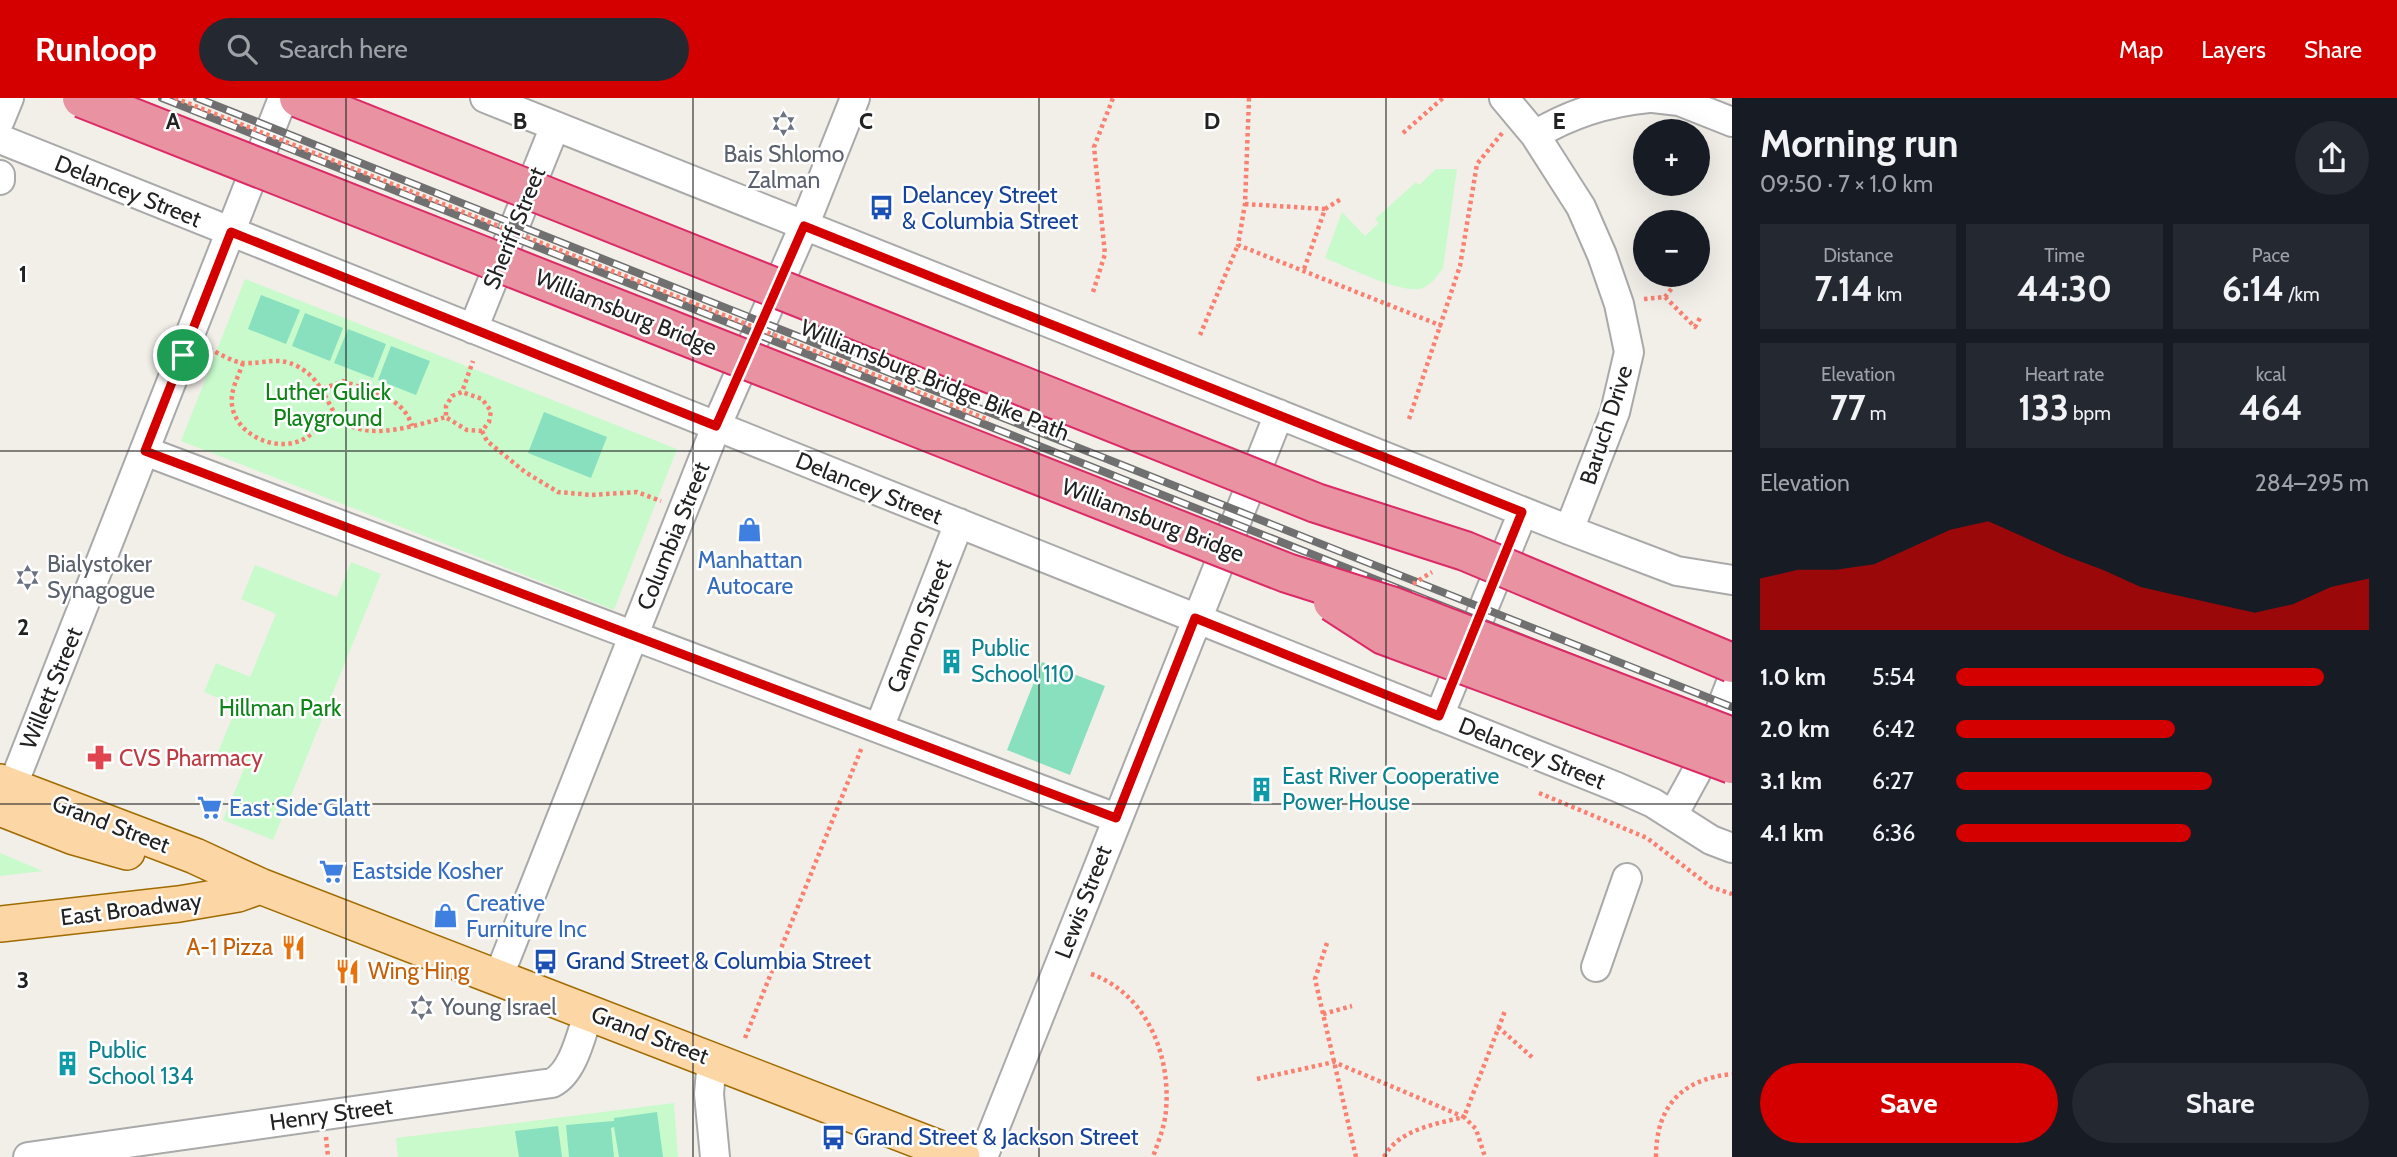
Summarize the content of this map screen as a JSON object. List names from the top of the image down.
{
  "streets": {
    "highway": ["Williamsburg Bridge"],
    "main road": ["Grand Street", "East Broadway"],
    "street": [
      "Delancey Street",
      "Sheriff Street",
      "Baruch Drive",
      "Columbia Street",
      "Cannon Street",
      "Willett Street",
      "Lewis Street",
      "Henry Street"
    ],
    "path": ["Williamsburg Bridge Bike Path"]
  },
  "crossings": [
    ["Delancey Street", "Sheriff Street"],
    ["Delancey Street", "Columbia Street"],
    ["Delancey Street", "Cannon Street"],
    ["Delancey Street", "Willett Street"],
    ["Delancey Street", "Lewis Street"],
    ["Columbia Street", "Grand Street"],
    ["Willett Street", "Grand Street"],
    ["Grand Street", "East Broadway"],
    ["Grand Street", "Henry Street"]
  ],
  "parks": ["Luther Gulick Playground", "Hillman Park"],
  "places": {
    "synagogue": ["Bais Shlomo Zalman", "Bialystoker Synagogue", "Young Israel"],
    "bus stop": ["Delancey Street & Columbia Street", "Grand Street & Columbia Street", "Grand Street & Jackson Street"],
    "shop": ["Manhattan Autocare", "Creative Furniture Inc"],
    "building": ["Public School 110", "East River Cooperative Power House", "Public School 134"],
    "pharmacy": ["CVS Pharmacy"],
    "supermarket": ["East Side Glatt", "Eastside Kosher"],
    "restaurant": ["A-1 Pizza", "Wing Hing"]
  },
  "page": {
    "header": "Runloop",
    "search": "Search here",
    "nav": ["Map", "Layers", "Share"],
    "heading": ["Morning run", "09:50 · 7 × 1.0 km"],
    "map_buttons": ["+", "−"],
    "stats": [
      ["Distance", "7.14 km"],
      ["Time", "44:30"],
      ["Pace", "6:14 /km"],
      ["Elevation", "77 m"],
      ["Heart rate", "133 bpm"],
      ["kcal", "464"]
    ],
    "chart": ["Elevation", "284–295 m"],
    "list": [
      {
        "name": "1.0 km",
        "note": "5:54"
      },
      {
        "name": "2.0 km",
        "note": "6:42"
      },
      {
        "name": "3.1 km",
        "note": "6:27"
      },
      {
        "name": "4.1 km",
        "note": "6:36"
      }
    ],
    "buttons": ["Save", "Share"]
  },
  "grid": {
    "columns": [
      "A",
      "B",
      "C",
      "D",
      "E"
    ],
    "rows": ["1", "2", "3"]
  }
}
